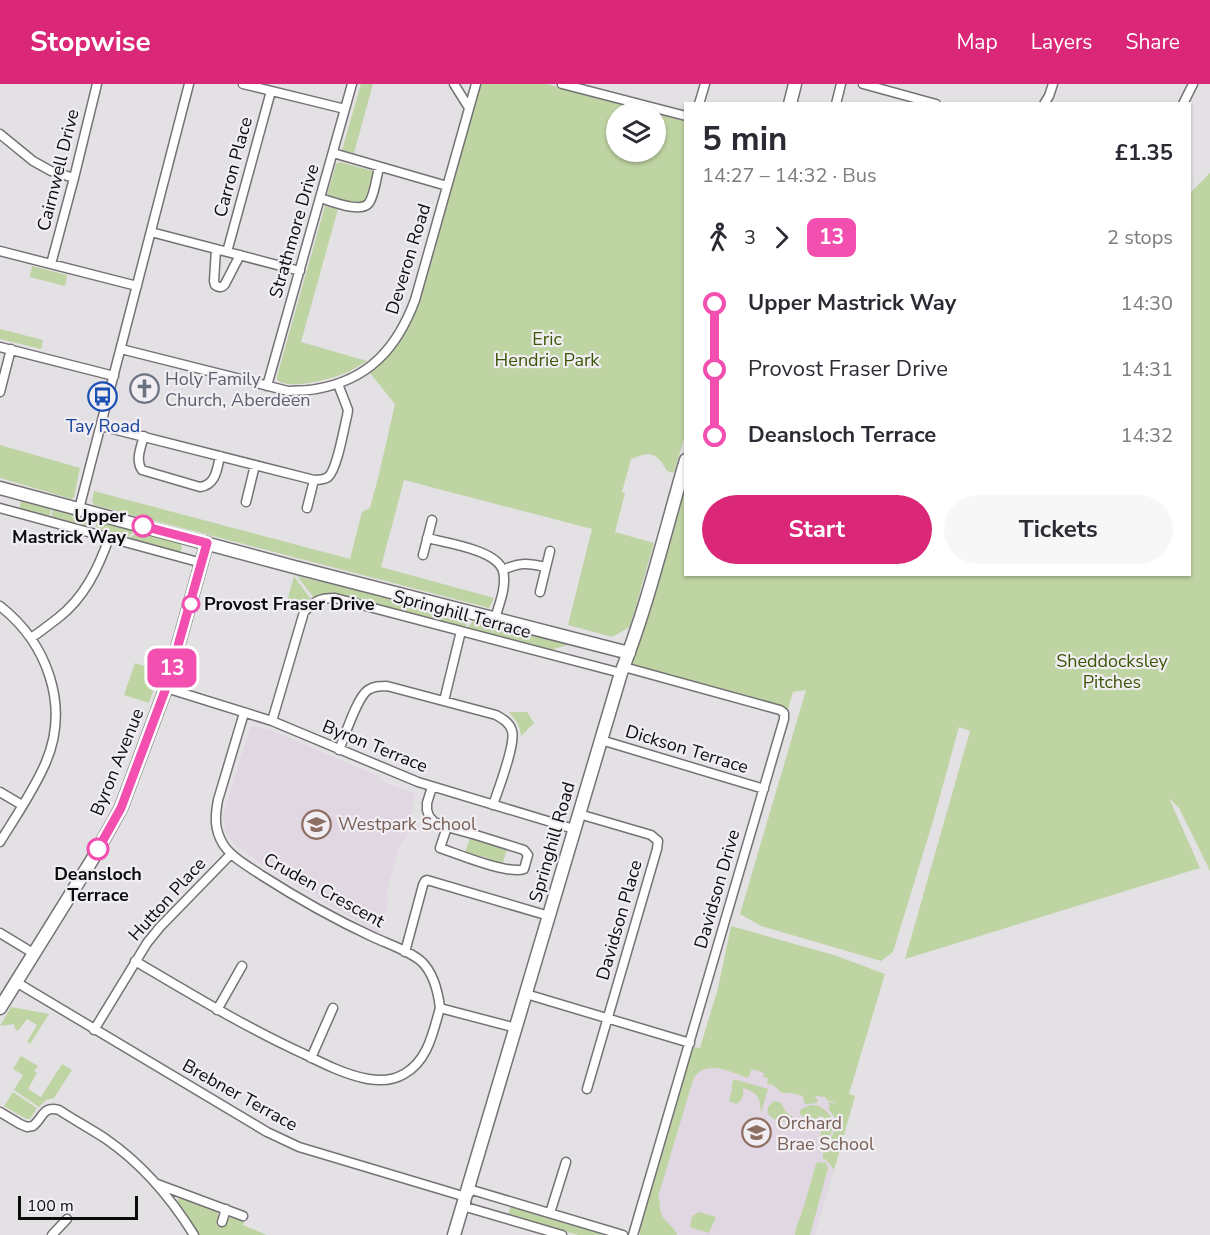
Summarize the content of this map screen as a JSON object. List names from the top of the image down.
{
  "streets": {
    "street": [
      "Carron Place",
      "Cairnwell Drive",
      "Strathmore Drive",
      "Deveron Road",
      "Springhill Terrace",
      "Byron Terrace",
      "Dickson Terrace",
      "Byron Avenue",
      "Springhill Road",
      "Davidson Drive",
      "Cruden Crescent",
      "Hutton Place",
      "Davidson Place",
      "Brebner Terrace"
    ]
  },
  "crossings": [
    ["Strathmore Drive", "Deveron Road"],
    ["Springhill Terrace", "Byron Terrace"],
    ["Springhill Terrace", "Springhill Road"],
    ["Springhill Terrace", "Davidson Drive"],
    ["Byron Terrace", "Byron Avenue"],
    ["Byron Terrace", "Springhill Road"],
    ["Byron Terrace", "Cruden Crescent"],
    ["Dickson Terrace", "Springhill Road"],
    ["Dickson Terrace", "Davidson Drive"],
    ["Byron Avenue", "Brebner Terrace"],
    ["Springhill Road", "Davidson Drive"],
    ["Springhill Road", "Davidson Place"],
    ["Springhill Road", "Brebner Terrace"],
    ["Cruden Crescent", "Hutton Place"],
    ["Hutton Place", "Brebner Terrace"]
  ],
  "parks": ["Eric Hendrie Park", "Sheddocksley Pitches"],
  "places": {
    "church": ["Holy Family Church, Aberdeen"],
    "bus stop": ["Tay Road"],
    "other": ["Upper Mastrick Way", "Provost Fraser Drive", "Deansloch Terrace"],
    "school or university": ["Westpark School", "Orchard Brae School"]
  },
  "lines": ["bus line 13"],
  "scale_bar": "100 m",
  "page": {
    "header": "Stopwise",
    "nav": ["Map", "Layers", "Share"],
    "on_map": "13",
    "heading": ["5 min", "14:27 – 14:32 · Bus", "£1.35"],
    "legs": ["3", "13", "2 stops"],
    "list": [
      {
        "name": "Upper Mastrick Way",
        "value": "14:30"
      },
      {
        "name": "Provost Fraser Drive",
        "value": "14:31"
      },
      {
        "name": "Deansloch Terrace",
        "value": "14:32"
      }
    ],
    "buttons": ["Start", "Tickets"],
    "scale": "100 m"
  }
}
